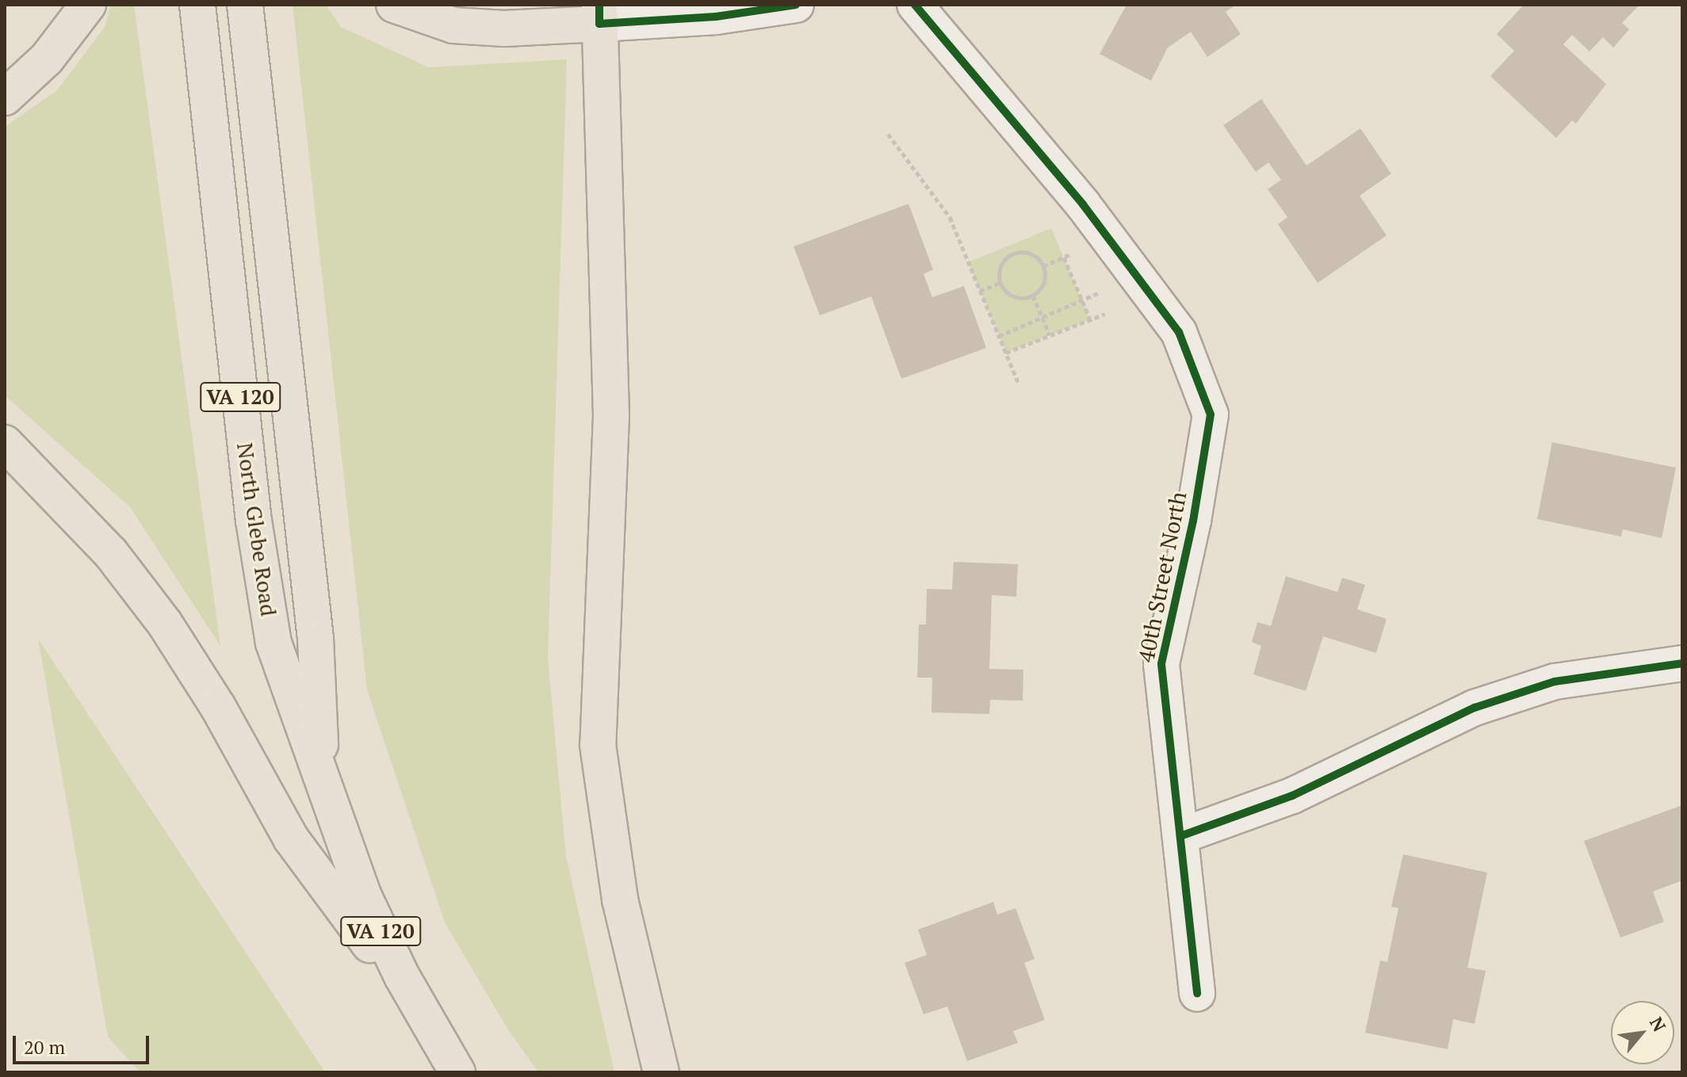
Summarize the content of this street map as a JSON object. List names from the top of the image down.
{
  "streets": {
    "main road": ["VA 120", "North Glebe Road"],
    "street": ["40th Street North"]
  },
  "scale_bar": "20 m",
  "north": "top right"
}
